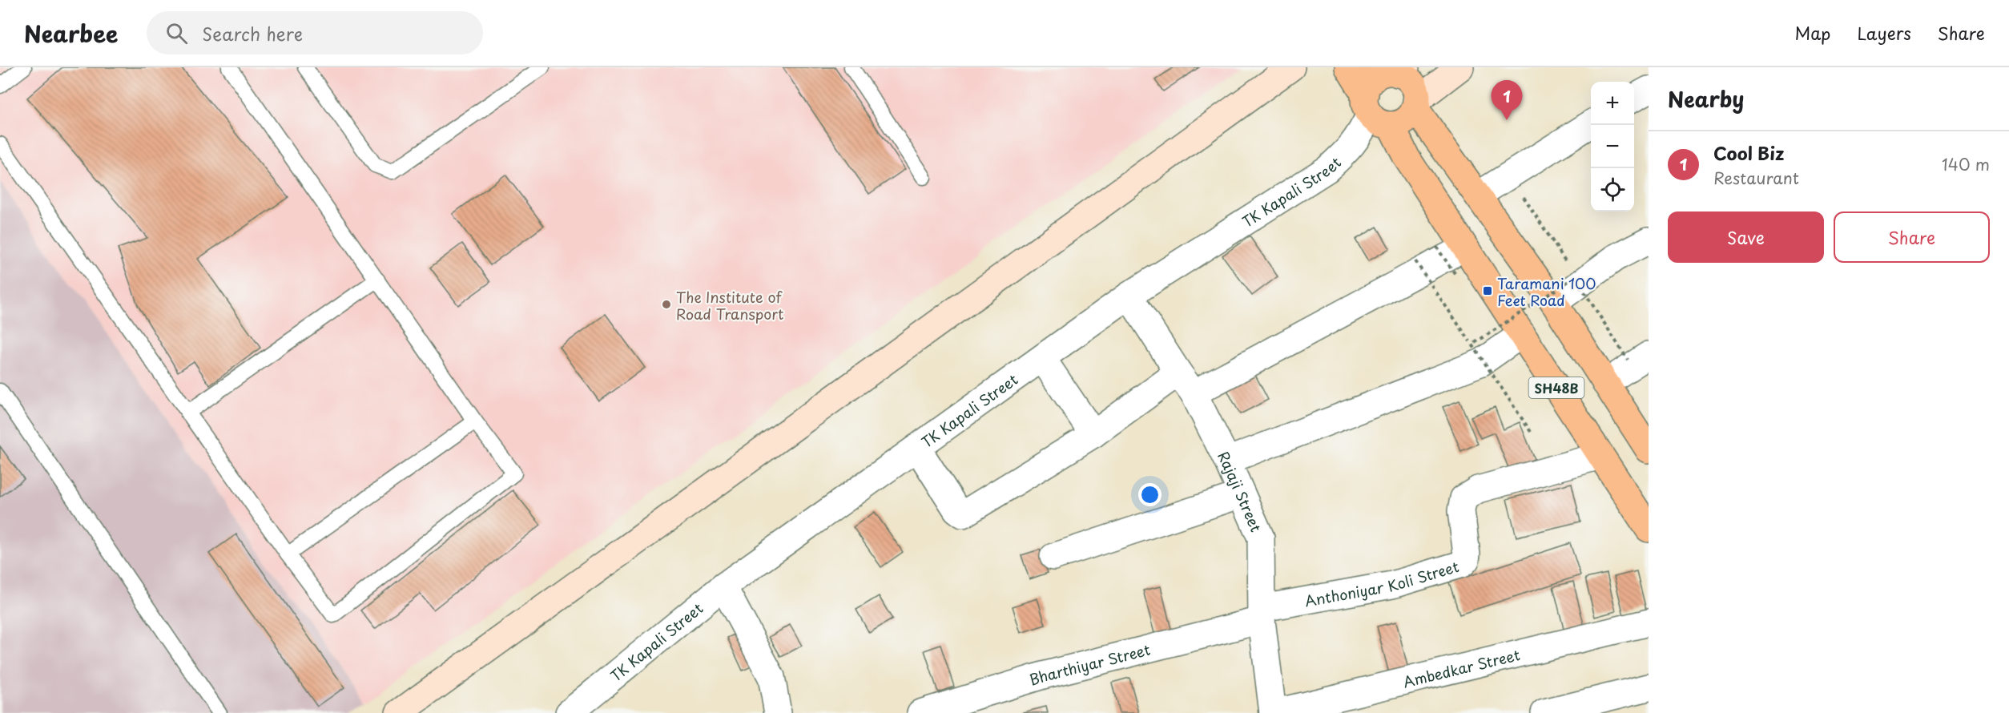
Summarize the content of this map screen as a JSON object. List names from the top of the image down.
{
  "streets": {
    "main road": ["SH48B"],
    "street": [
      "TK Kapali Street",
      "Rajaji Street",
      "Anthoniyar Koli Street",
      "Bharthiyar Street",
      "Ambedkar Street"
    ]
  },
  "crossings": [
    ["TK Kapali Street", "Rajaji Street"],
    ["SH48B", "Anthoniyar Koli Street"],
    ["Rajaji Street", "Anthoniyar Koli Street"],
    ["Rajaji Street", "Bharthiyar Street"],
    ["Rajaji Street", "Ambedkar Street"],
    ["Anthoniyar Koli Street", "Bharthiyar Street"]
  ],
  "places": {
    "transit": ["Taramani 100 Feet Road"],
    "other": ["The Institute of Road Transport"]
  },
  "page": {
    "header": "Nearbee",
    "search": "Search here",
    "nav": ["Map", "Layers", "Share"],
    "heading": "Nearby",
    "pins": "1",
    "map_buttons": ["+", "−"],
    "list": [
      {
        "mark": "1",
        "name": "Cool Biz",
        "note": "Restaurant",
        "value": "140 m"
      }
    ],
    "buttons": ["Save", "Share"]
  }
}
